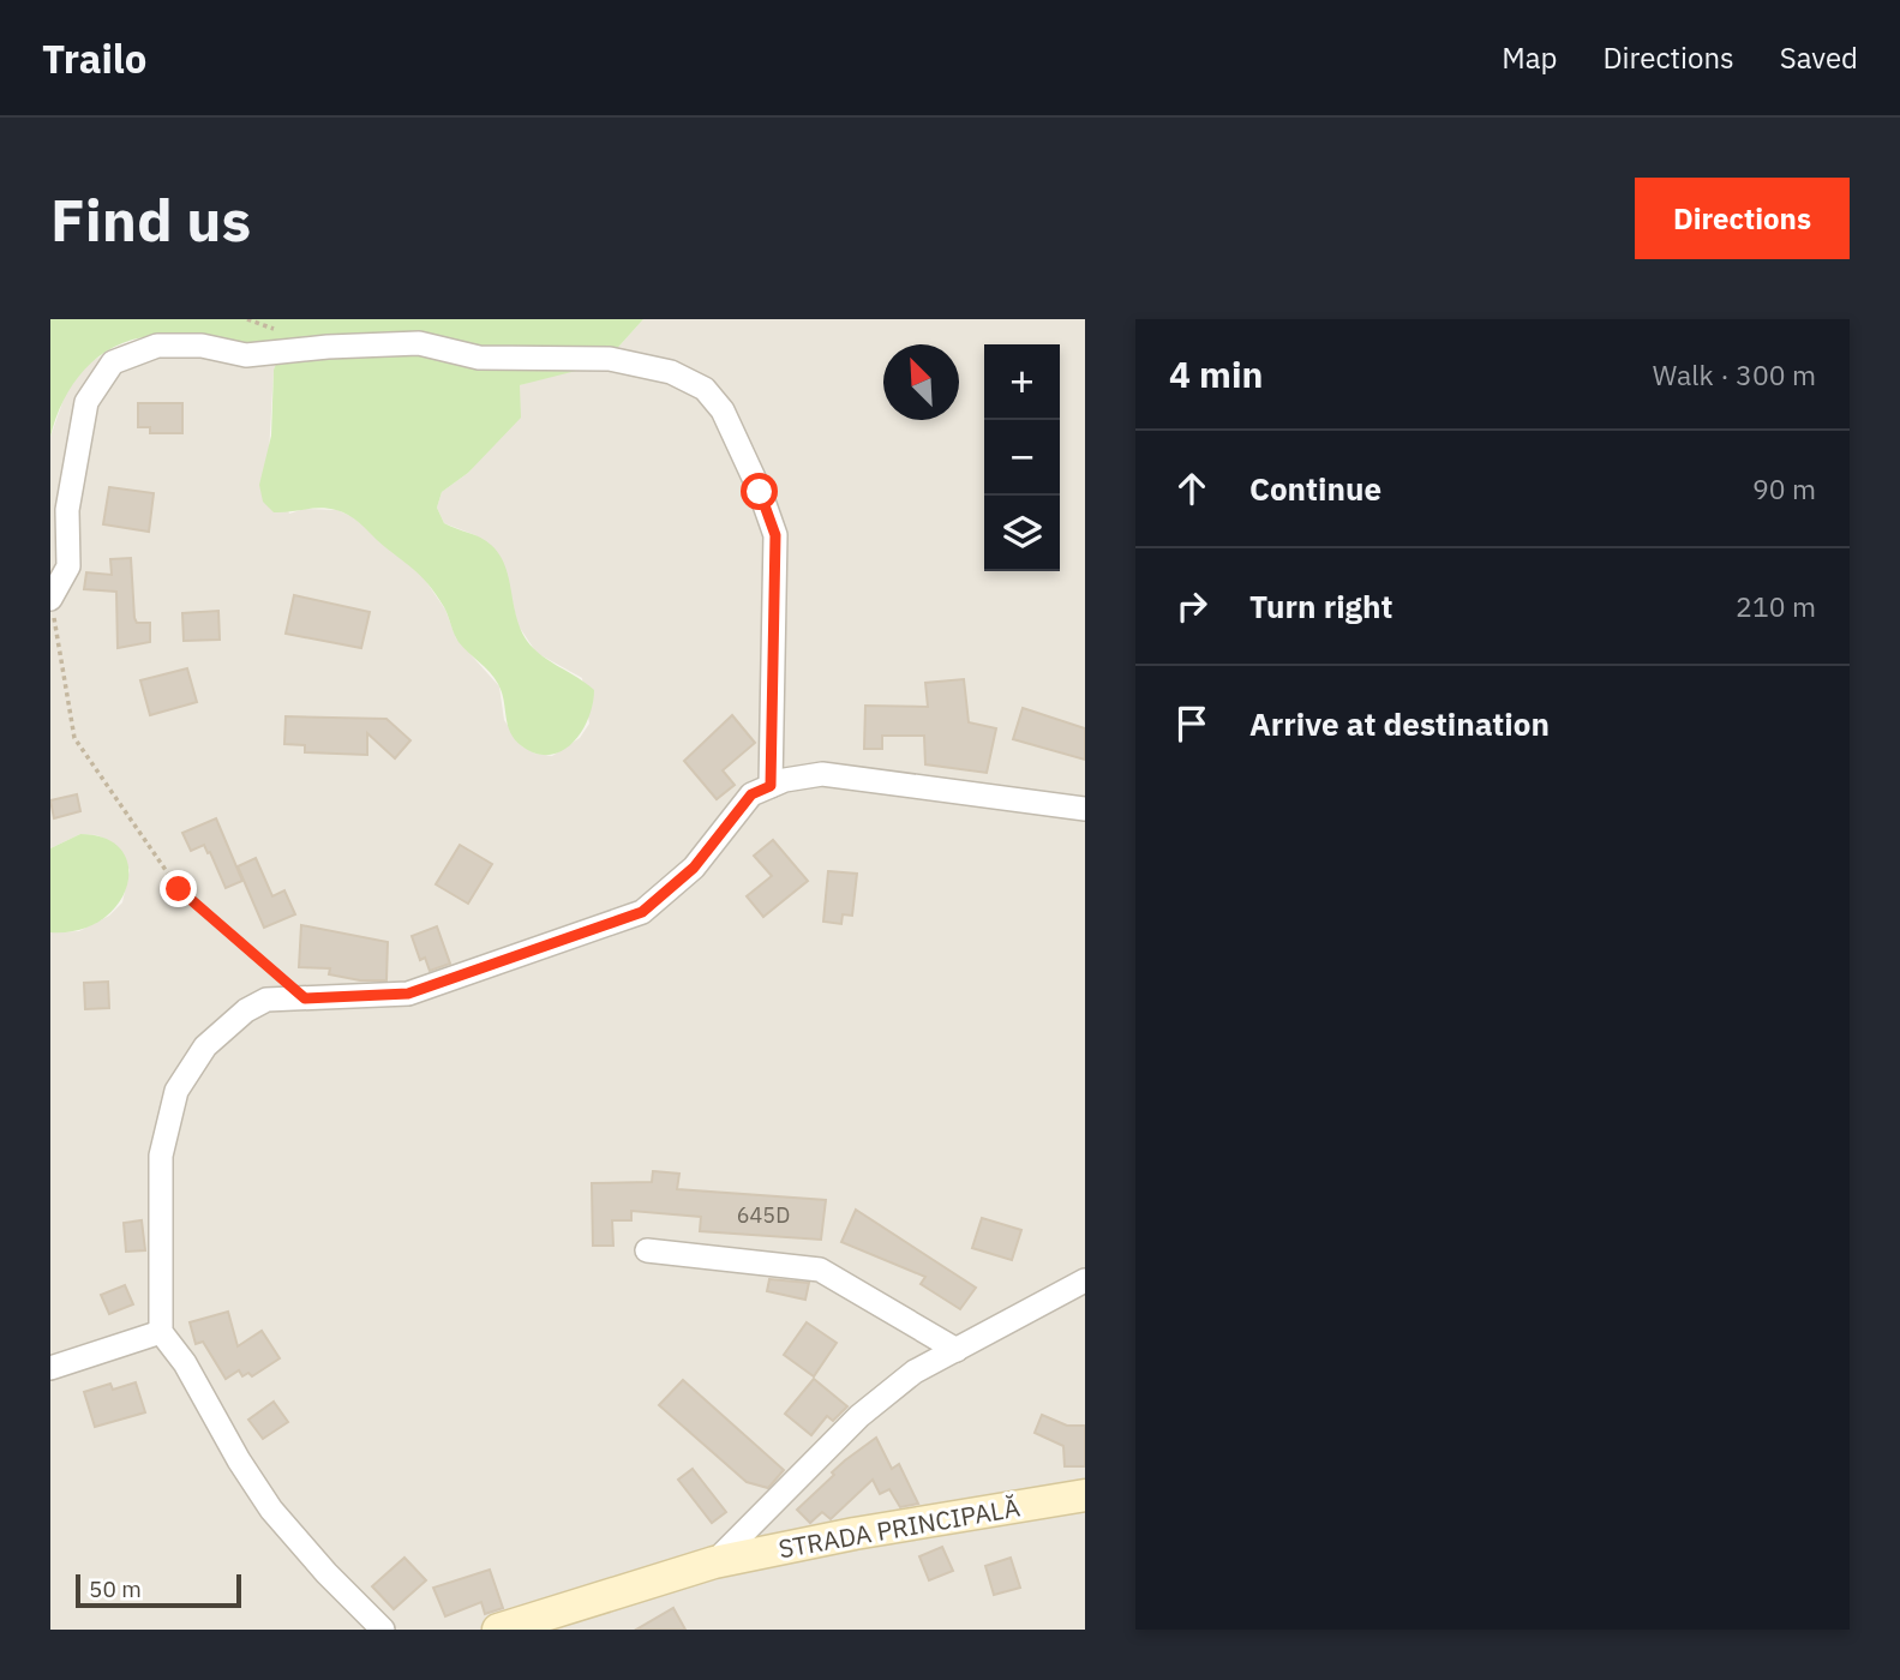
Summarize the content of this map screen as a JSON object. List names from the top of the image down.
{
  "streets": {
    "street": ["STRADA PRINCIPALĂ"]
  },
  "house_numbers": ["645D"],
  "scale_bar": "50 m",
  "north": "top left",
  "page": {
    "header": "Trailo",
    "nav": ["Map", "Directions", "Saved"],
    "buttons": "Directions",
    "title": "Find us",
    "heading": ["4 min", "Walk · 300 m"],
    "map_buttons": ["+", "−"],
    "list": [
      ["Continue", "90 m"],
      ["Turn right", "210 m"],
      "Arrive at destination"
    ],
    "scale": "50 m"
  }
}
